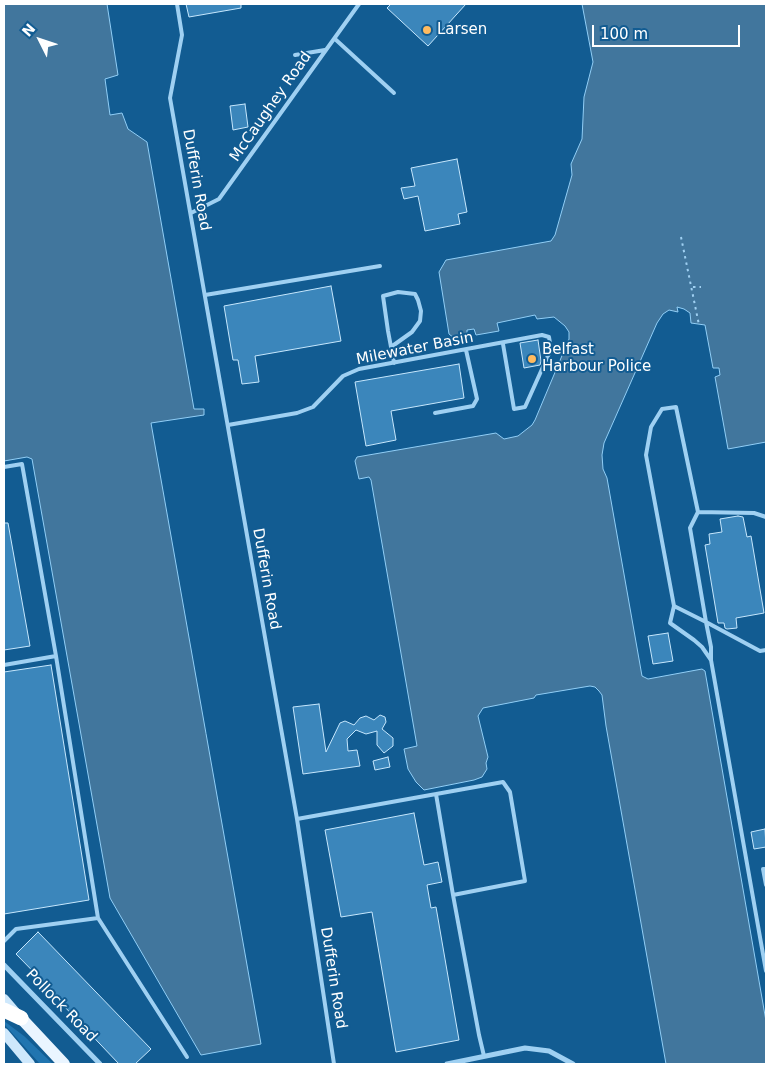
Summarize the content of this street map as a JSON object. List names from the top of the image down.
{
  "streets": {
    "street": ["Pollock Road"],
    "lane": ["McCaughey Road", "Dufferin Road", "Milewater Basin"]
  },
  "crossings": [
    ["McCaughey Road", "Dufferin Road"],
    ["Dufferin Road", "Milewater Basin"]
  ],
  "places": ["Larsen", "Belfast Harbour Police"],
  "scale_bar": "100 m",
  "north": "top left"
}
